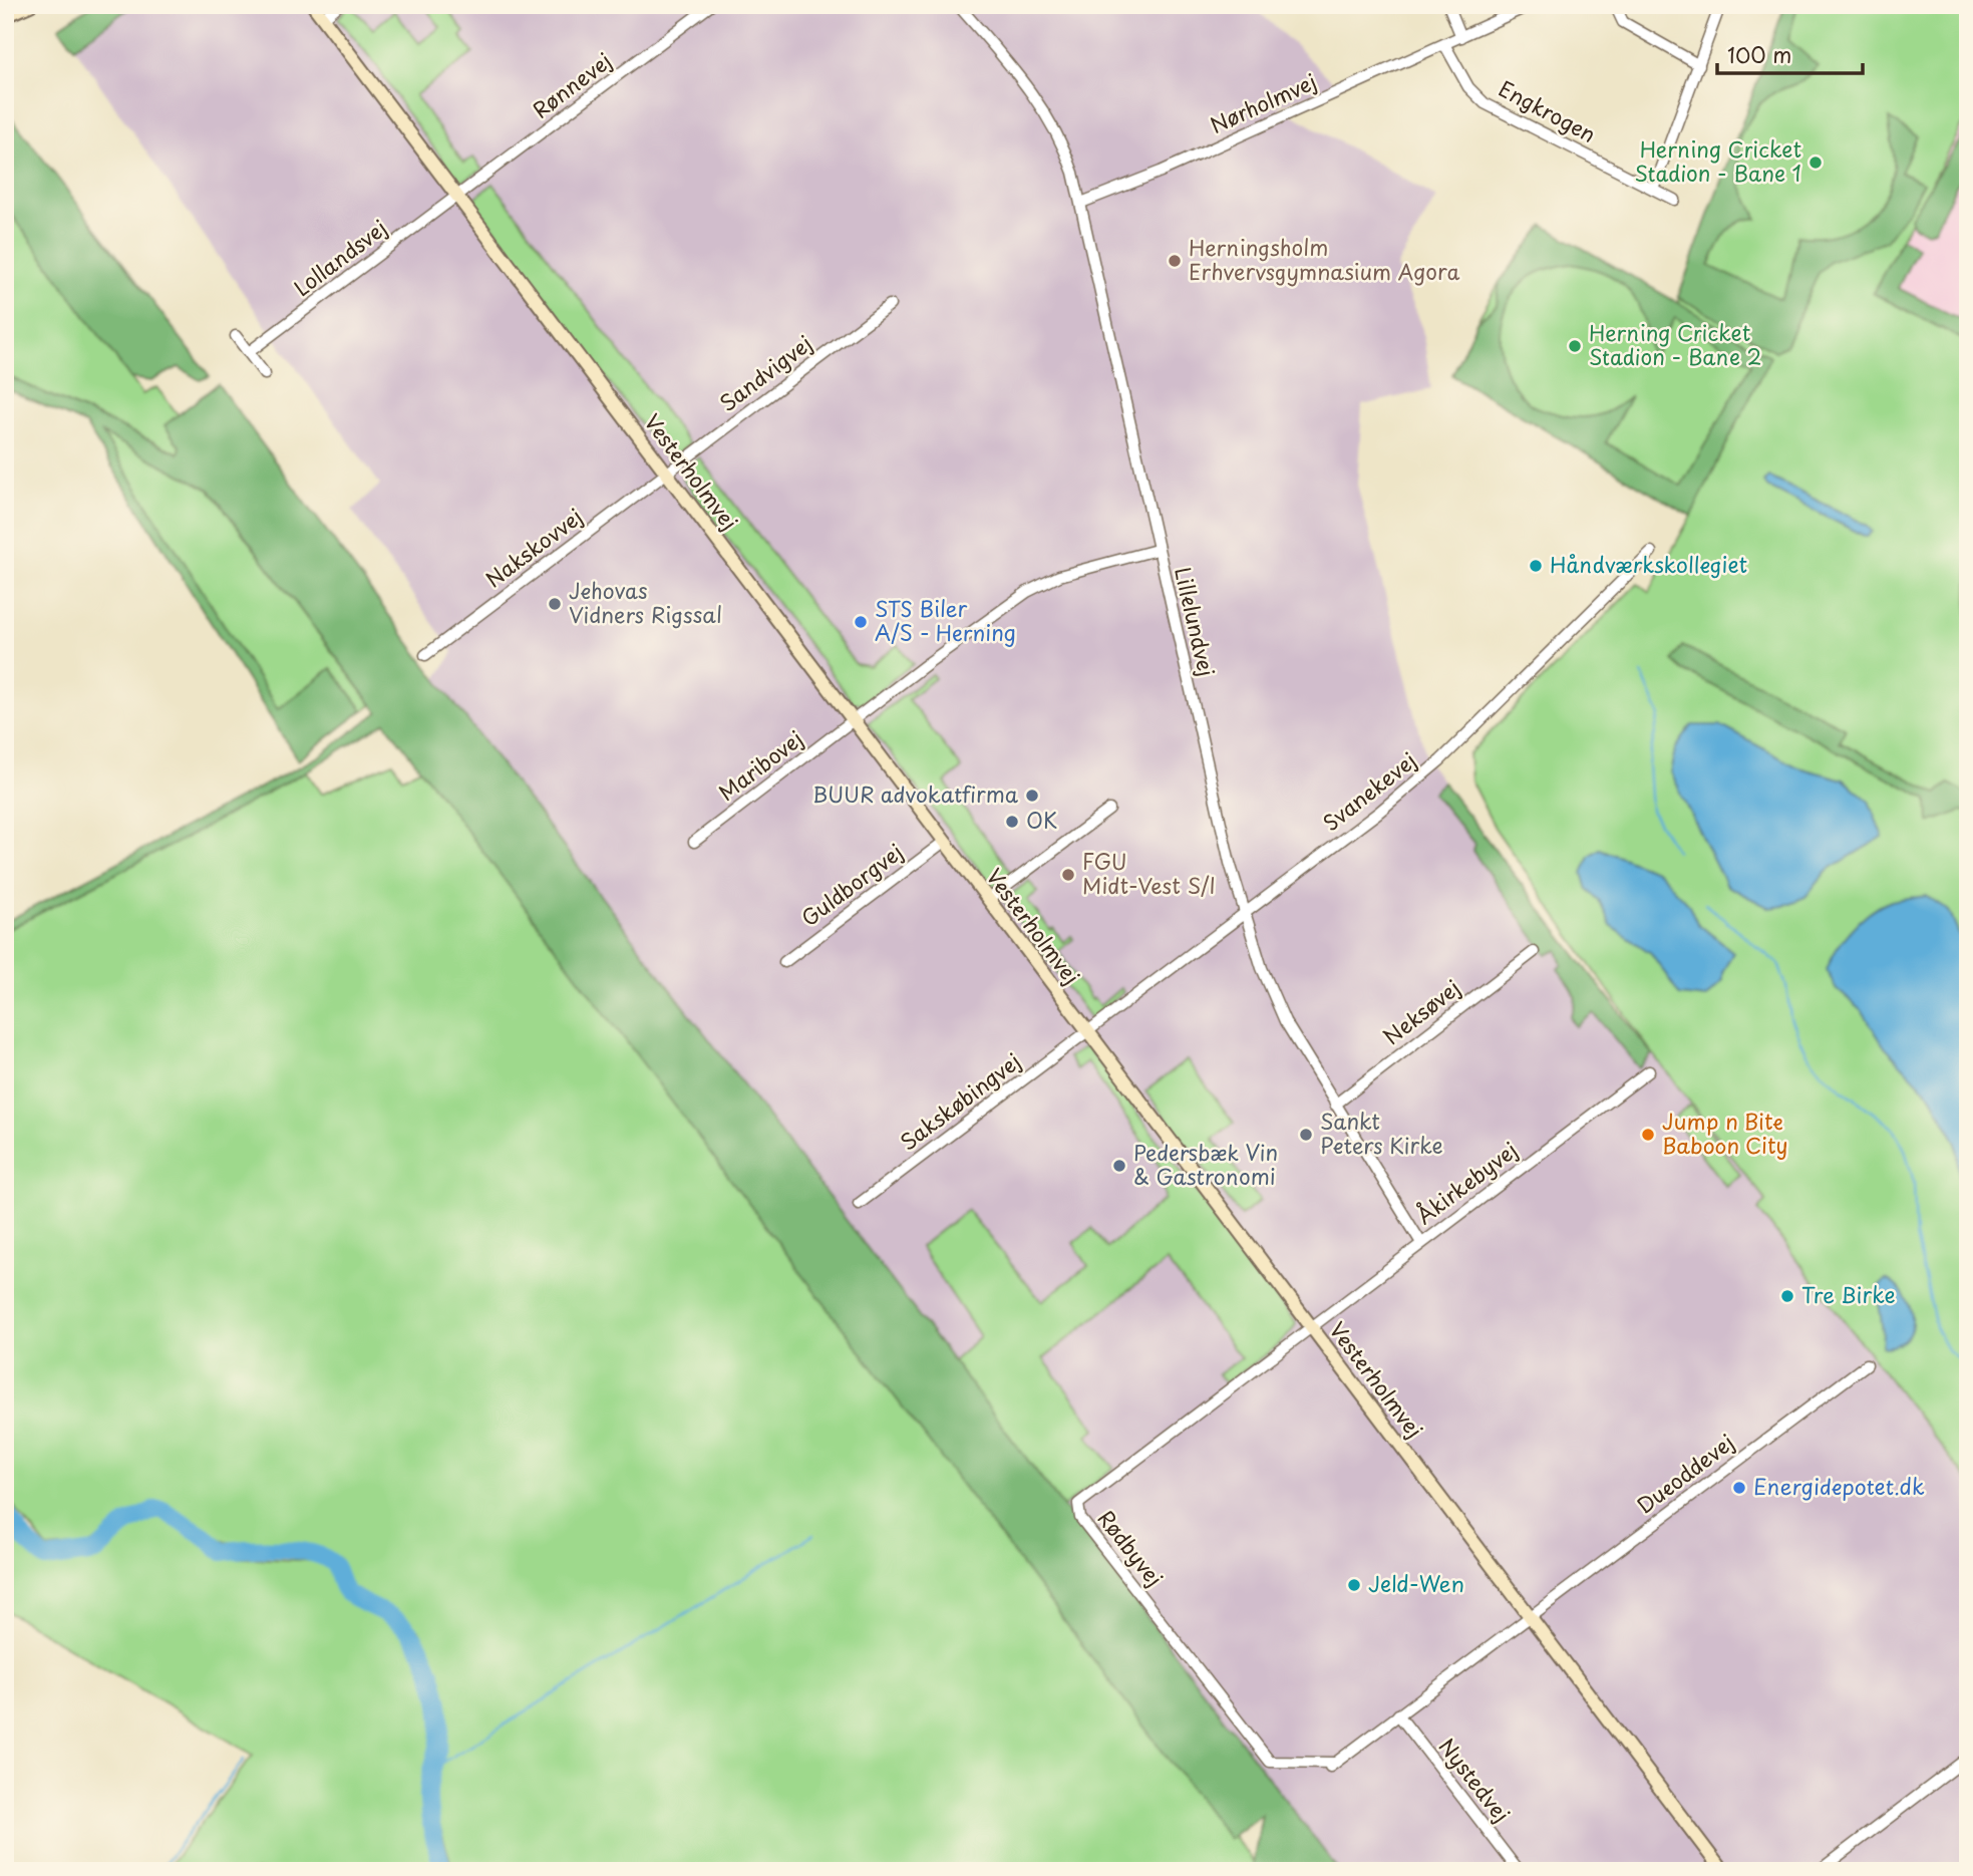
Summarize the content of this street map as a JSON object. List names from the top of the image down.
{
  "streets": {
    "street": [
      "Rønnevej",
      "Nørholmvej",
      "Engkrogen",
      "Lollandsvej",
      "Sandvigvej",
      "Vesterholmvej",
      "Nakskovvej",
      "Lillelundvej",
      "Maribovej",
      "Svanekevej",
      "Guldborgvej",
      "Neksøvej",
      "Sakskøbingvej",
      "Åkirkebyvej",
      "Dueoddevej",
      "Rødbyvej",
      "Nystedvej"
    ]
  },
  "crossings": [
    ["Rønnevej", "Lollandsvej"],
    ["Rønnevej", "Vesterholmvej"],
    ["Nørholmvej", "Engkrogen"],
    ["Nørholmvej", "Lillelundvej"],
    ["Lollandsvej", "Vesterholmvej"],
    ["Sandvigvej", "Vesterholmvej"],
    ["Sandvigvej", "Nakskovvej"],
    ["Vesterholmvej", "Nakskovvej"],
    ["Vesterholmvej", "Maribovej"],
    ["Vesterholmvej", "Svanekevej"],
    ["Vesterholmvej", "Guldborgvej"],
    ["Vesterholmvej", "Sakskøbingvej"],
    ["Vesterholmvej", "Åkirkebyvej"],
    ["Vesterholmvej", "Dueoddevej"],
    ["Vesterholmvej", "Rødbyvej"],
    ["Lillelundvej", "Maribovej"],
    ["Lillelundvej", "Svanekevej"],
    ["Lillelundvej", "Neksøvej"],
    ["Lillelundvej", "Åkirkebyvej"],
    ["Svanekevej", "Sakskøbingvej"],
    ["Åkirkebyvej", "Rødbyvej"],
    ["Rødbyvej", "Nystedvej"]
  ],
  "places": [
    "Herning Cricket Stadion - Bane 1",
    "Herningsholm Erhvervsgymnasium Agora",
    "Herning Cricket Stadion - Bane 2",
    "Håndværkskollegiet",
    "Jehovas Vidners Rigssal",
    "STS Biler A/S - Herning",
    "BUUR advokatfirma",
    "OK",
    "FGU Midt-Vest S/I",
    "Sankt Peters Kirke",
    "Jump n Bite Baboon City",
    "Pedersbæk Vin & Gastronomi",
    "Tre Birke",
    "Energidepotet.dk",
    "Jeld-Wen"
  ],
  "scale_bar": "100 m"
}
